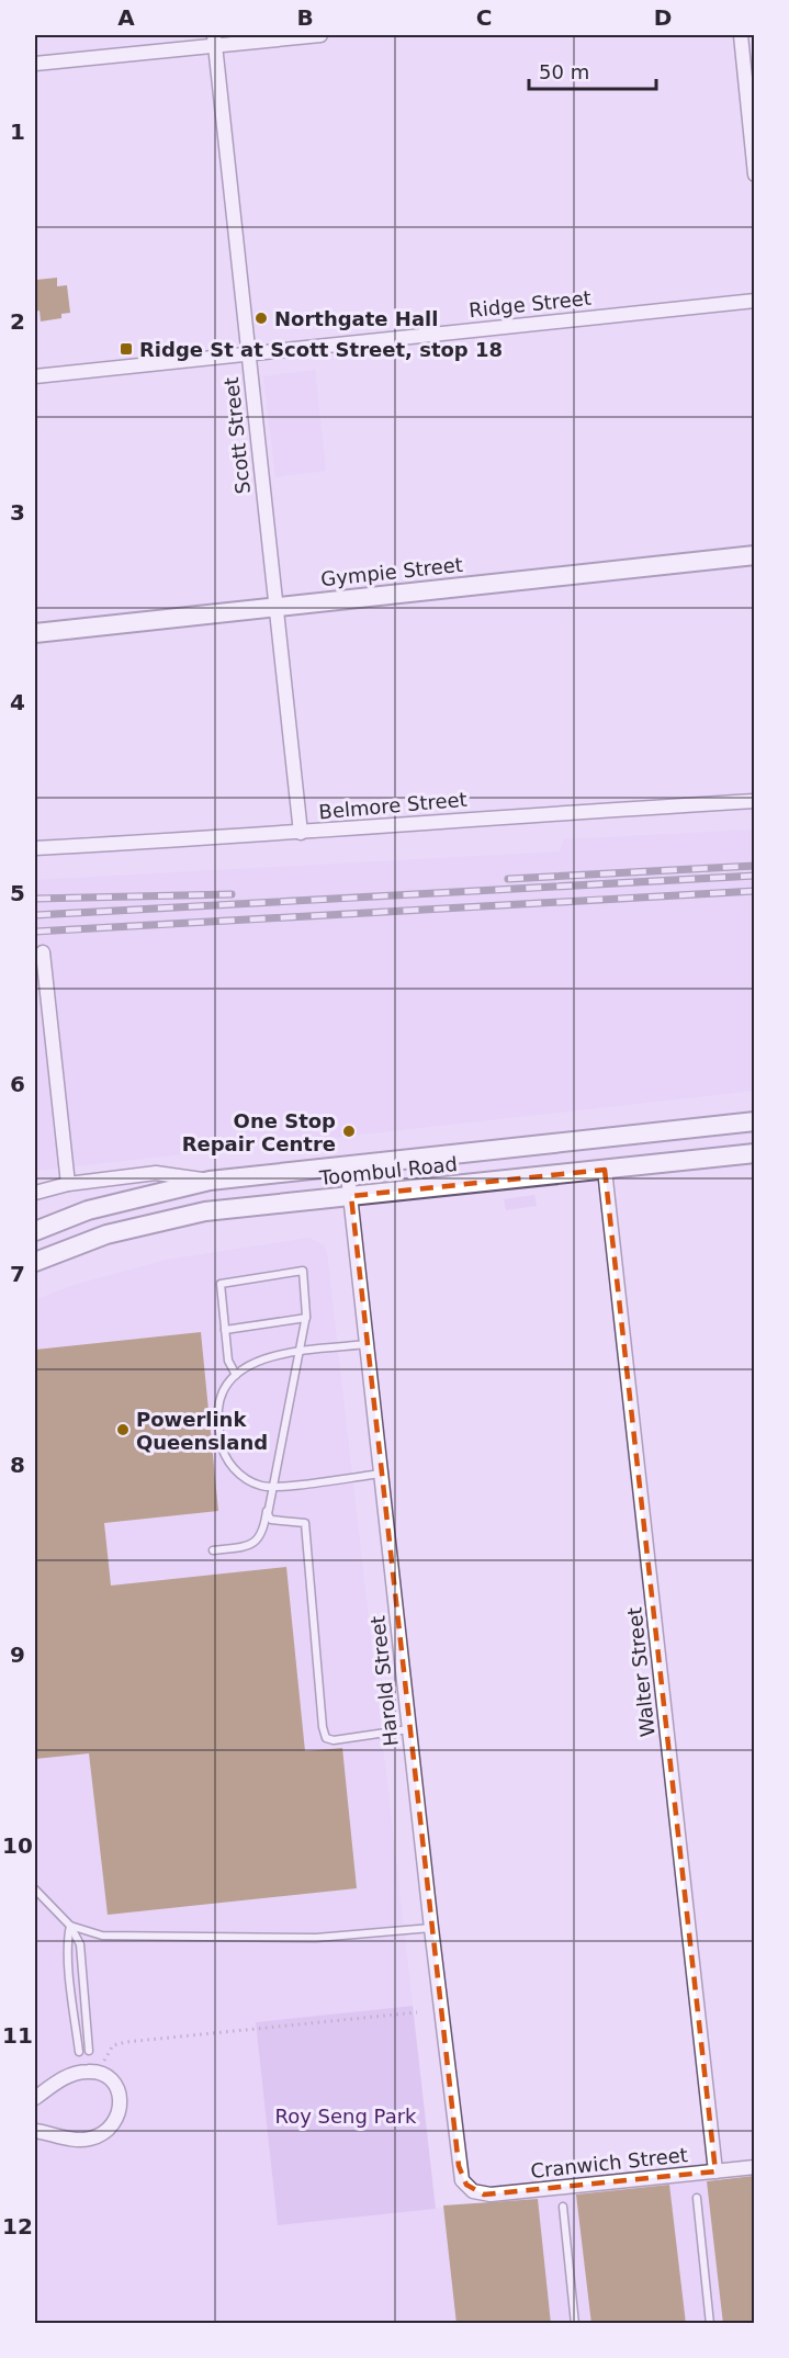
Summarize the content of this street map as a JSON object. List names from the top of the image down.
{
  "streets": {
    "main road": ["Gympie Street", "Toombul Road"],
    "street": [
      "Ridge Street",
      "Scott Street",
      "Belmore Street",
      "Walter Street",
      "Harold Street",
      "Cranwich Street"
    ]
  },
  "crossings": [
    ["Ridge Street", "Scott Street"],
    ["Scott Street", "Gympie Street"],
    ["Scott Street", "Belmore Street"],
    ["Toombul Road", "Walter Street"],
    ["Toombul Road", "Harold Street"],
    ["Walter Street", "Cranwich Street"],
    ["Harold Street", "Cranwich Street"]
  ],
  "parks": ["Roy Seng Park"],
  "places": {
    "other": ["Northgate Hall", "One Stop Repair Centre", "Powerlink Queensland"],
    "transit": ["Ridge St at Scott Street, stop 18"]
  },
  "scale_bar": "50 m",
  "grid": {
    "columns": [
      "A",
      "B",
      "C",
      "D"
    ],
    "rows": [
      "1",
      "2",
      "3",
      "4",
      "5",
      "6",
      "7",
      "8",
      "9",
      "10",
      "11",
      "12"
    ]
  }
}
